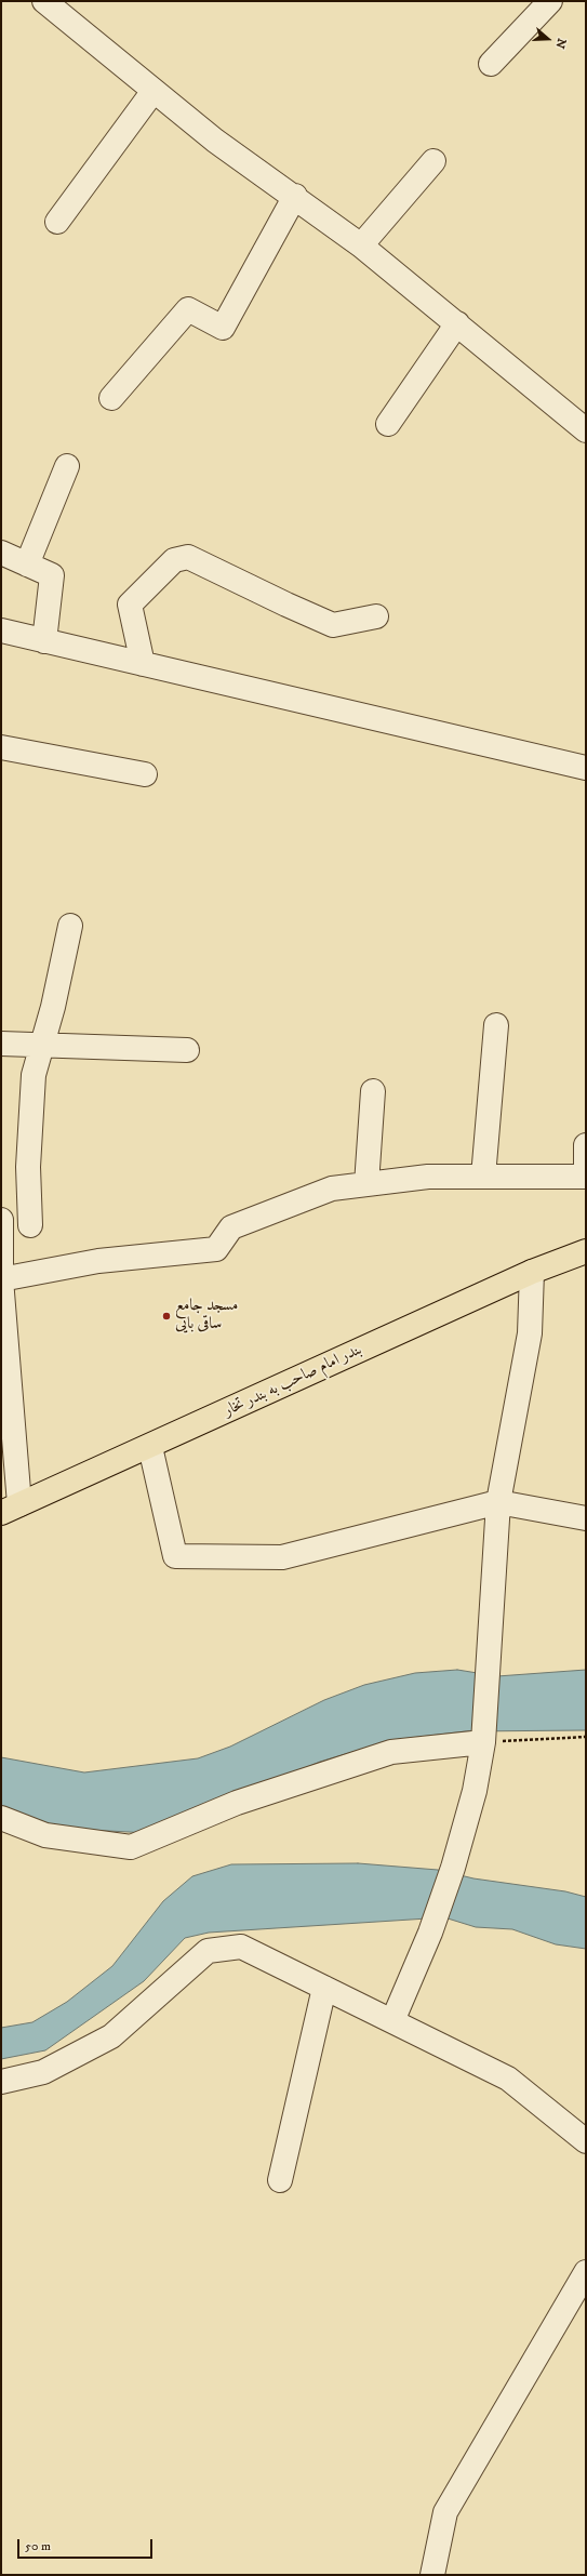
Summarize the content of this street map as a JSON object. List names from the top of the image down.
{
  "streets": {
    "main road": ["بندر امام صاحب به بندر تخار"]
  },
  "places": ["مسجد جامع ساقی بایی"],
  "scale_bar": "50 m",
  "north": "right"
}
